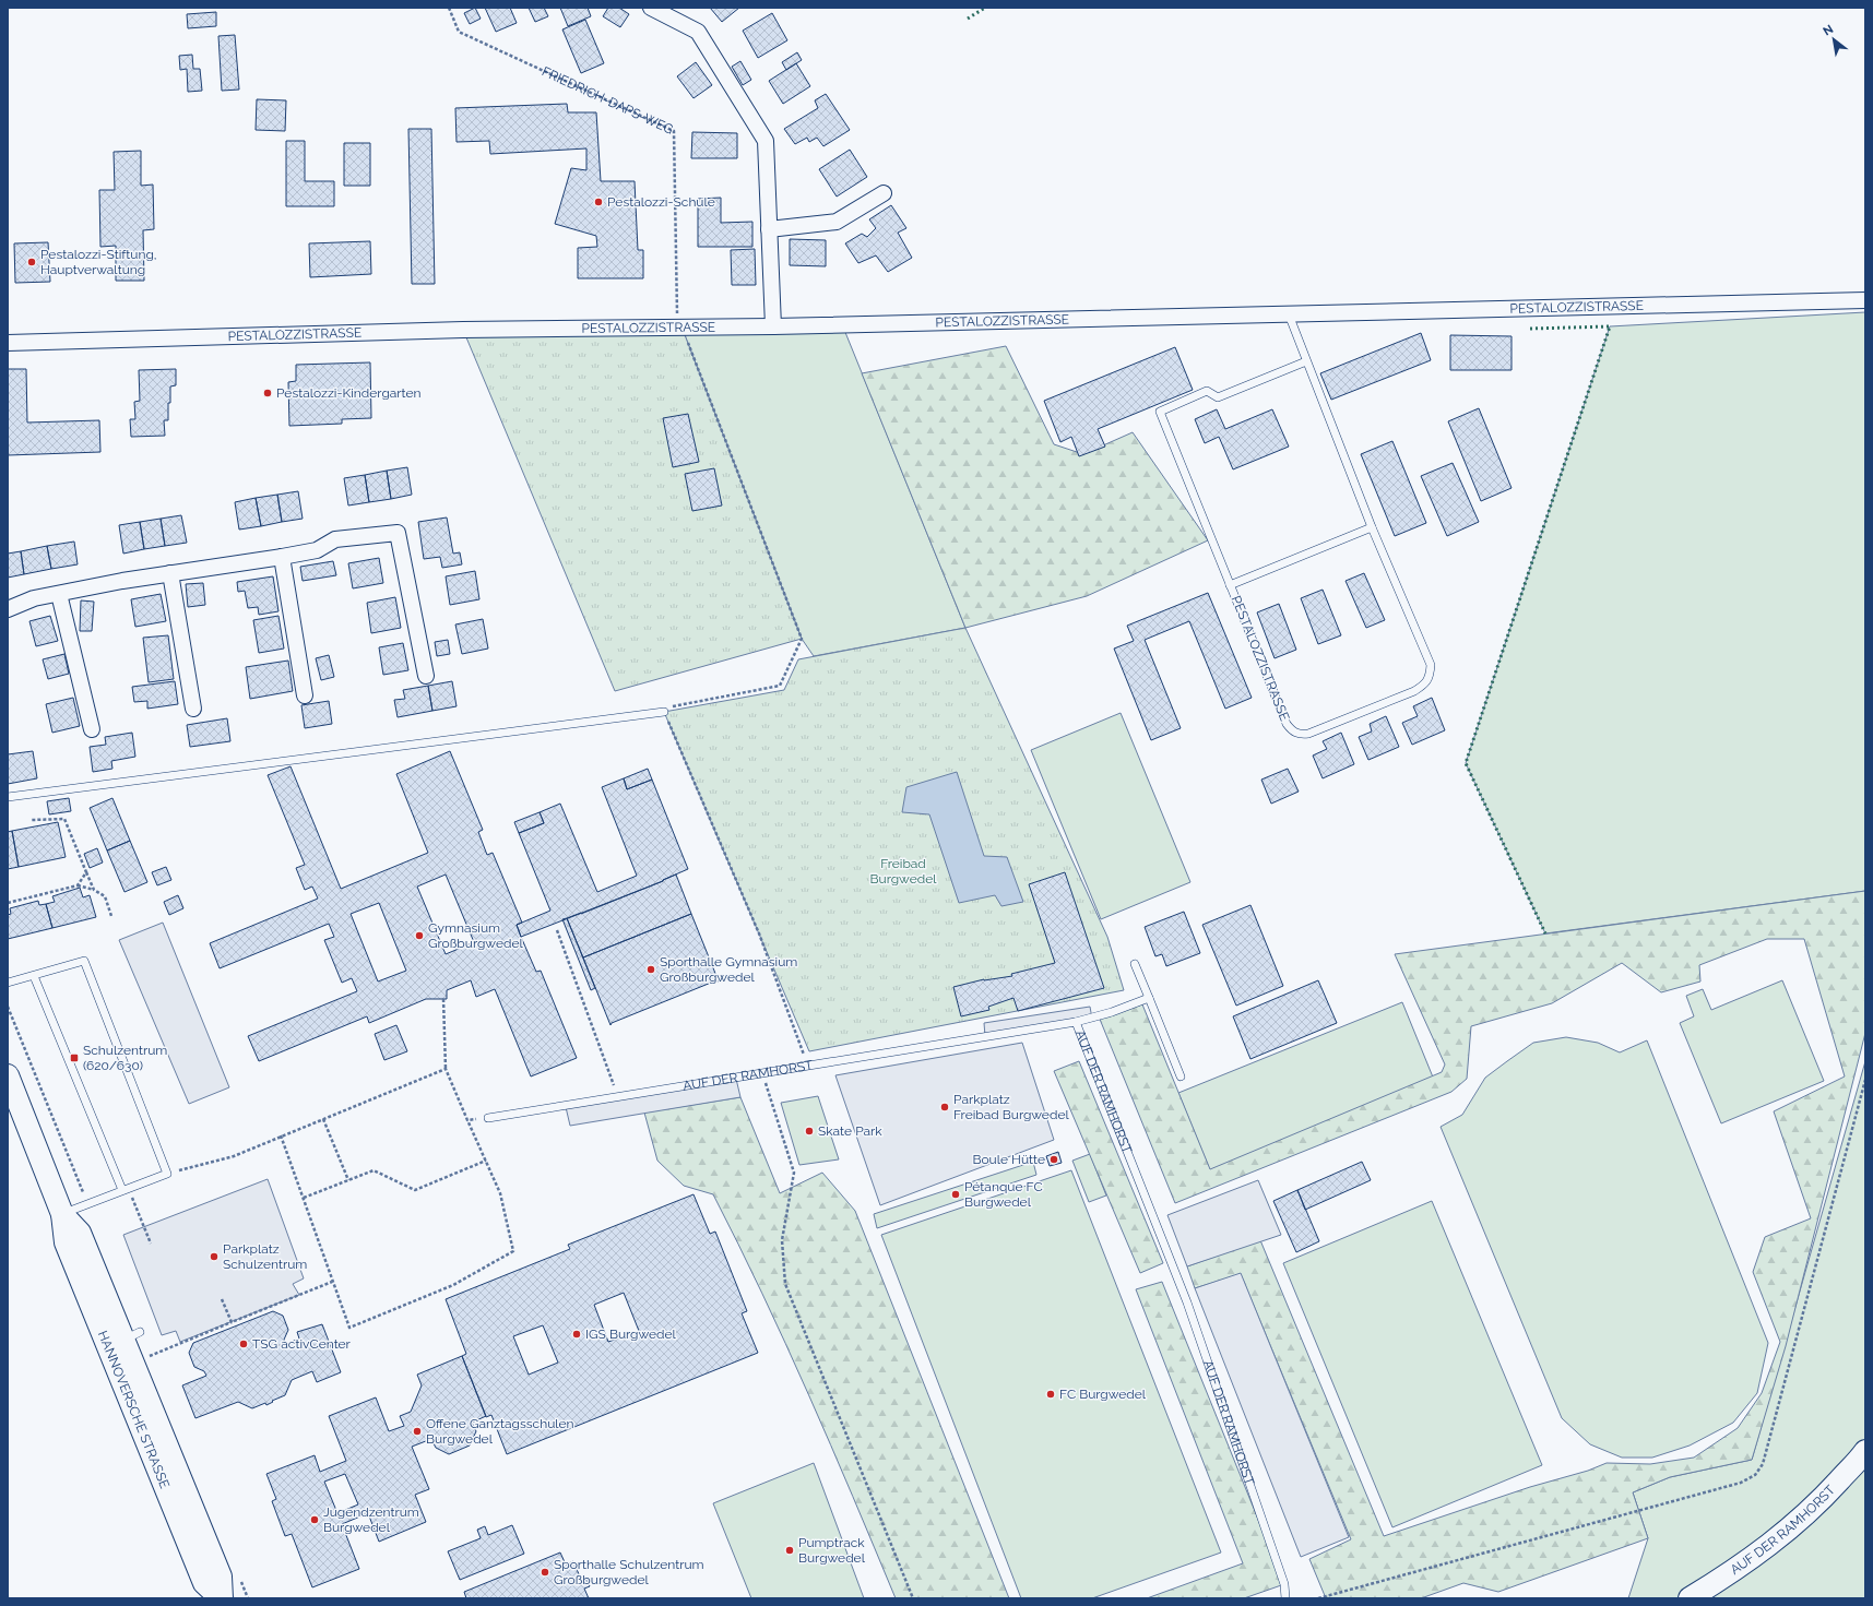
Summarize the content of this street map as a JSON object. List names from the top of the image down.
{
  "streets": {
    "main road": ["AUF DER RAMHORST", "HANNOVERSCHE STRASSE"],
    "street": ["PESTALOZZISTRASSE"],
    "path": ["FRIEDRICH-DAPS-WEG"]
  },
  "crossings": [
    ["FRIEDRICH-DAPS-WEG", "PESTALOZZISTRASSE"]
  ],
  "parks": ["Freibad Burgwedel"],
  "places": {
    "other": [
      "Pestalozzi-Schule",
      "Pestalozzi-Stiftung, Hauptverwaltung",
      "Pestalozzi-Kindergarten",
      "Gymnasium Großburgwedel",
      "Sporthalle Gymnasium Großburgwedel",
      "Parkplatz Freibad Burgwedel",
      "Skate Park",
      "Boule Hütte",
      "Pétanque FC Burgwedel",
      "Parkplatz Schulzentrum",
      "IGS Burgwedel",
      "TSG activCenter",
      "FC Burgwedel",
      "Offene Ganztagsschulen Burgwedel",
      "Jugendzentrum Burgwedel",
      "Pumptrack Burgwedel",
      "Sporthalle Schulzentrum Großburgwedel"
    ],
    "transit": ["Schulzentrum (620/630)"]
  },
  "north": "top left"
}
